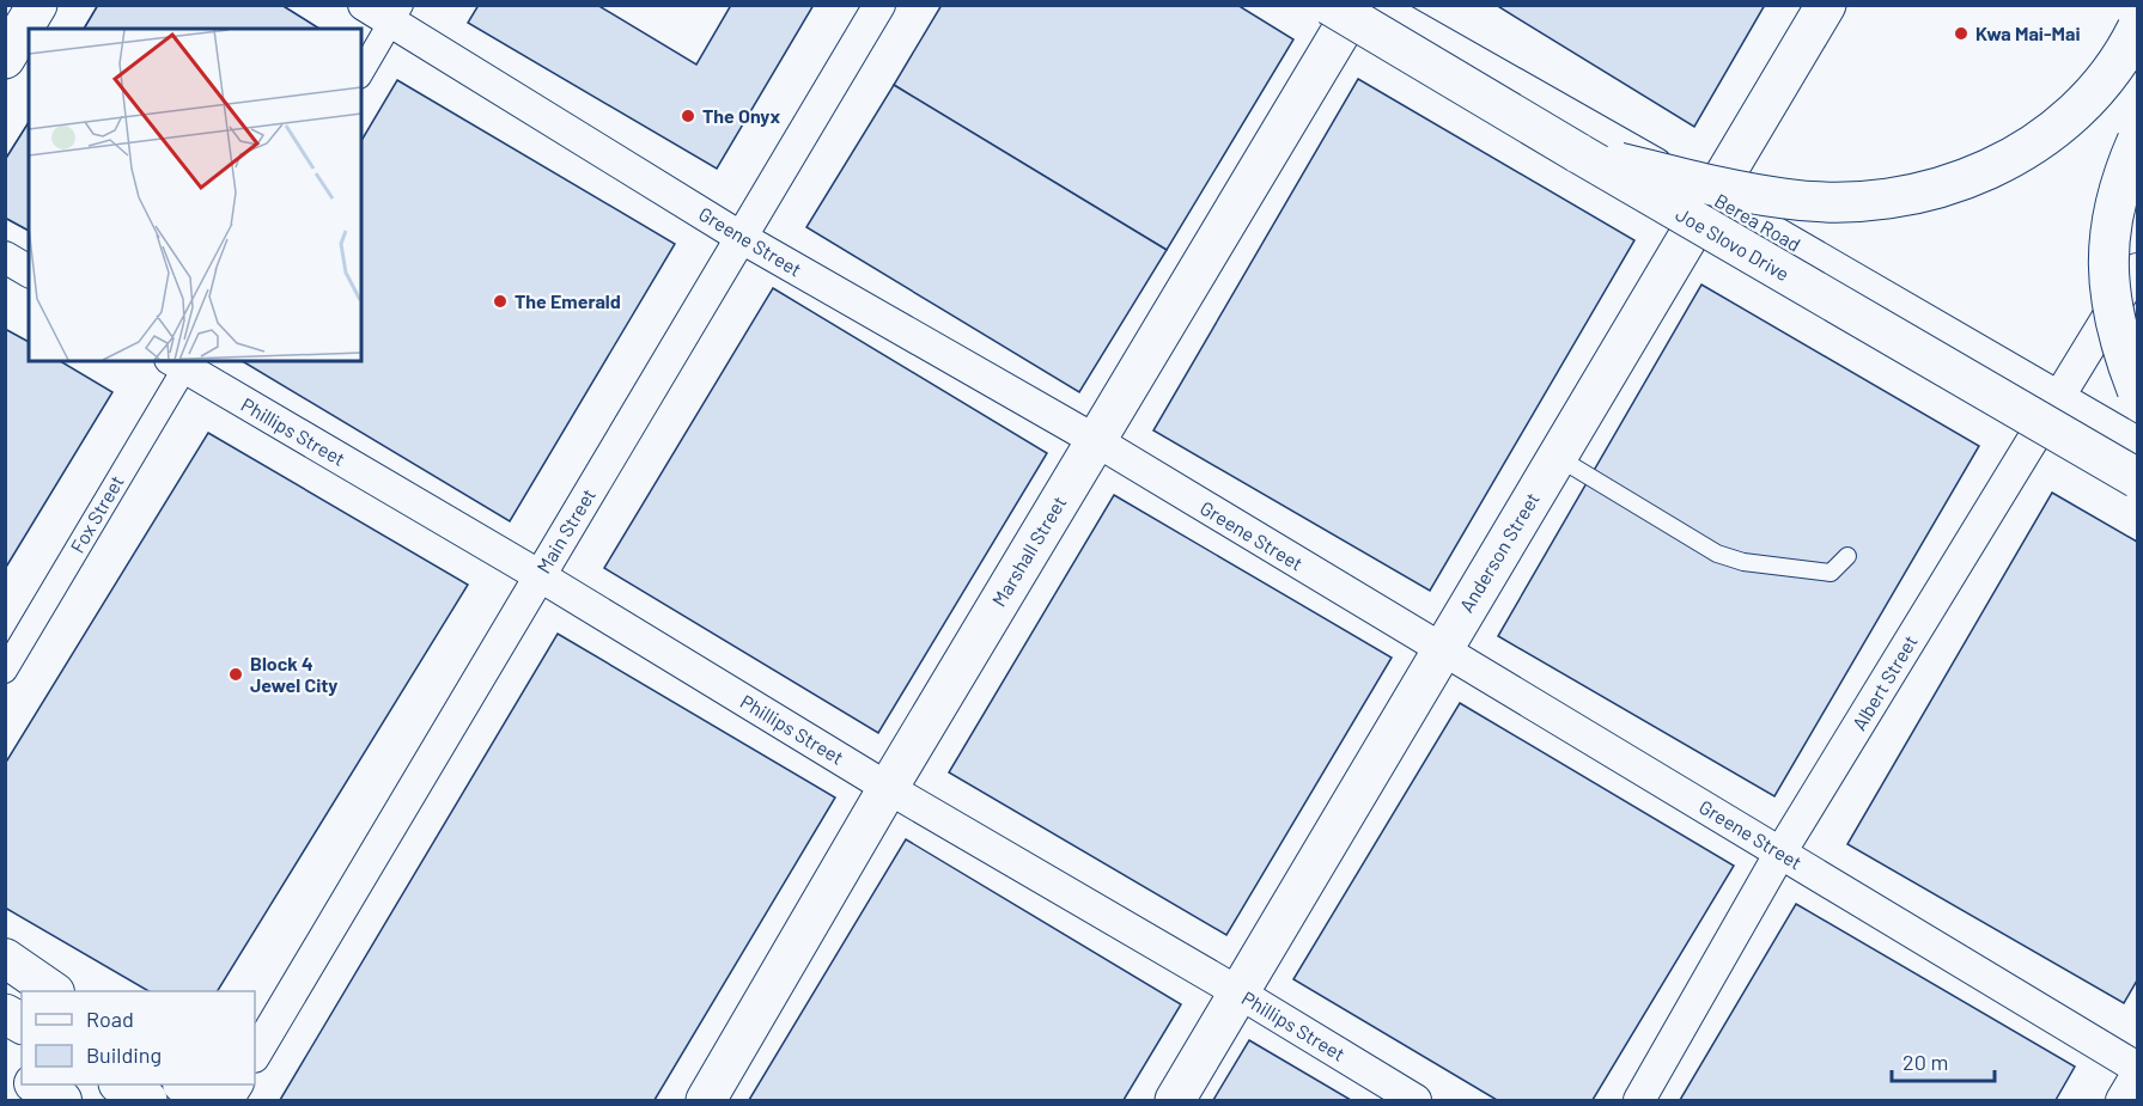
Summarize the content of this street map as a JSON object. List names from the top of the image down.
{
  "streets": {
    "main road": ["Joe Slovo Drive", "Marshall Street", "Anderson Street"],
    "street": [
      "Berea Road",
      "Greene Street",
      "Phillips Street",
      "Fox Street",
      "Main Street",
      "Albert Street"
    ]
  },
  "crossings": [
    ["Berea Road", "Anderson Street"],
    ["Berea Road", "Albert Street"],
    ["Greene Street", "Main Street"],
    ["Greene Street", "Marshall Street"],
    ["Greene Street", "Anderson Street"],
    ["Greene Street", "Albert Street"],
    ["Phillips Street", "Fox Street"],
    ["Phillips Street", "Main Street"],
    ["Phillips Street", "Marshall Street"],
    ["Phillips Street", "Anderson Street"]
  ],
  "places": [
    "Kwa Mai-Mai",
    "The Onyx",
    "The Emerald",
    "Block 4 Jewel City"
  ],
  "legend": ["Road", "Building"],
  "scale_bar": "20 m"
}
